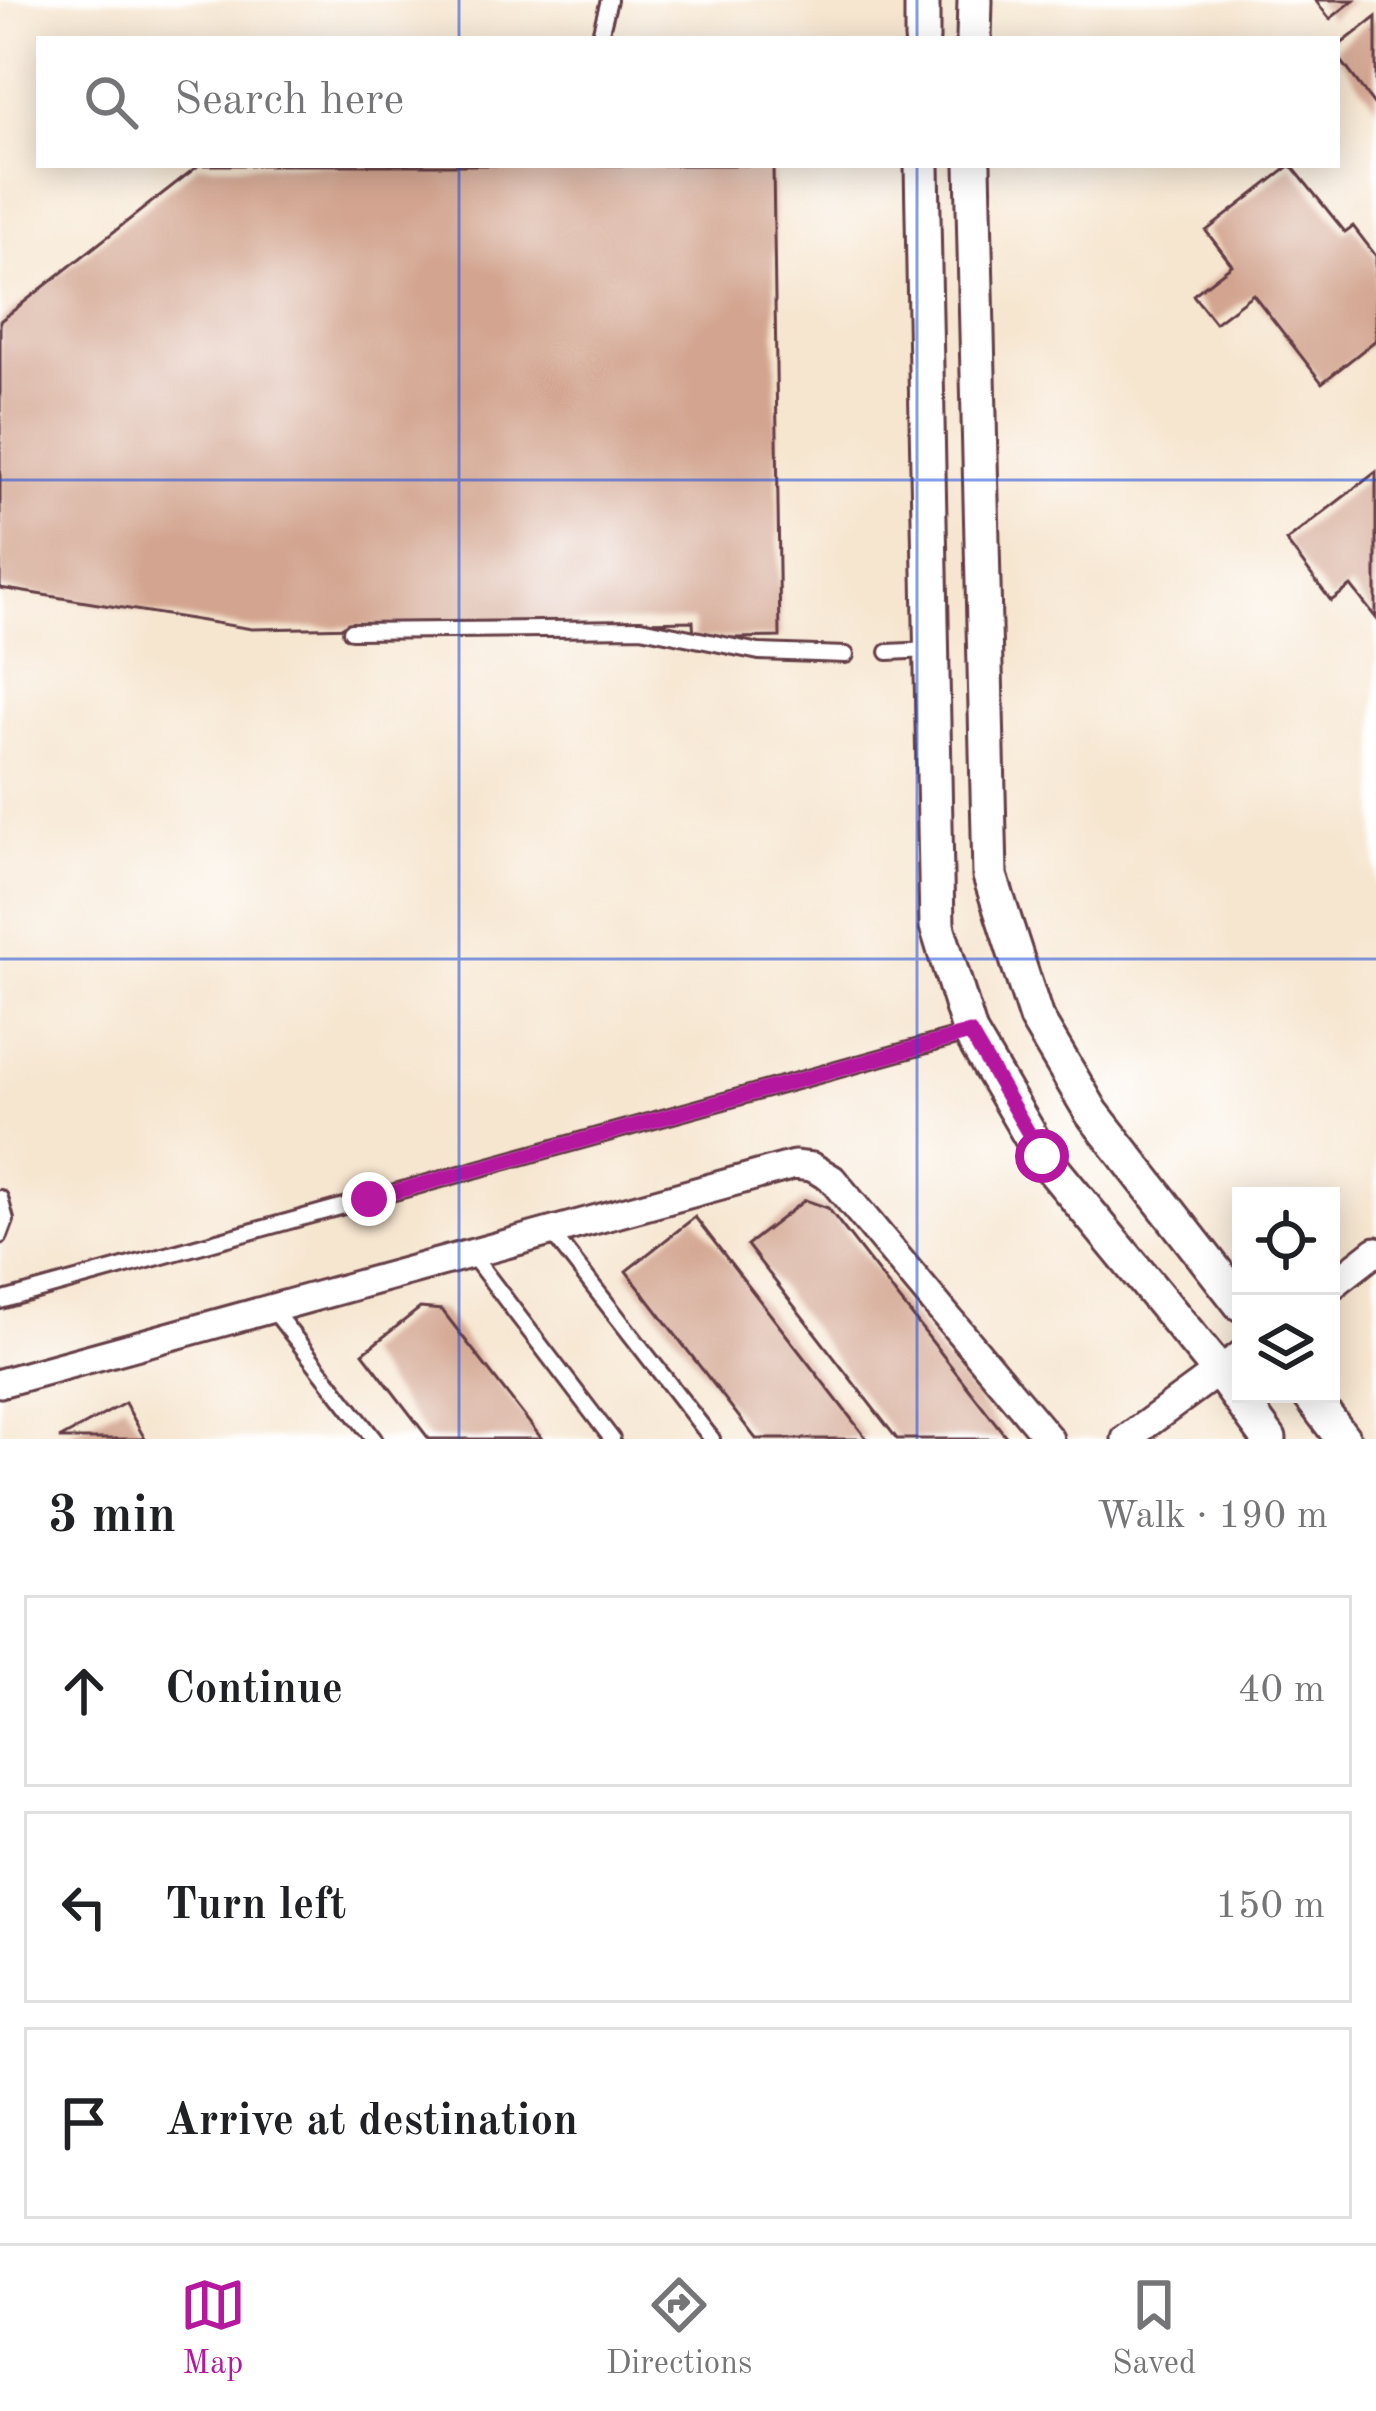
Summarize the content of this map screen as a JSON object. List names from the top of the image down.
{
  "page": {
    "search": "Search here",
    "heading": ["3 min", "Walk · 190 m"],
    "list": [
      ["Continue", "40 m"],
      ["Turn left", "150 m"],
      "Arrive at destination"
    ],
    "nav": ["Map", "Directions", "Saved"]
  }
}
